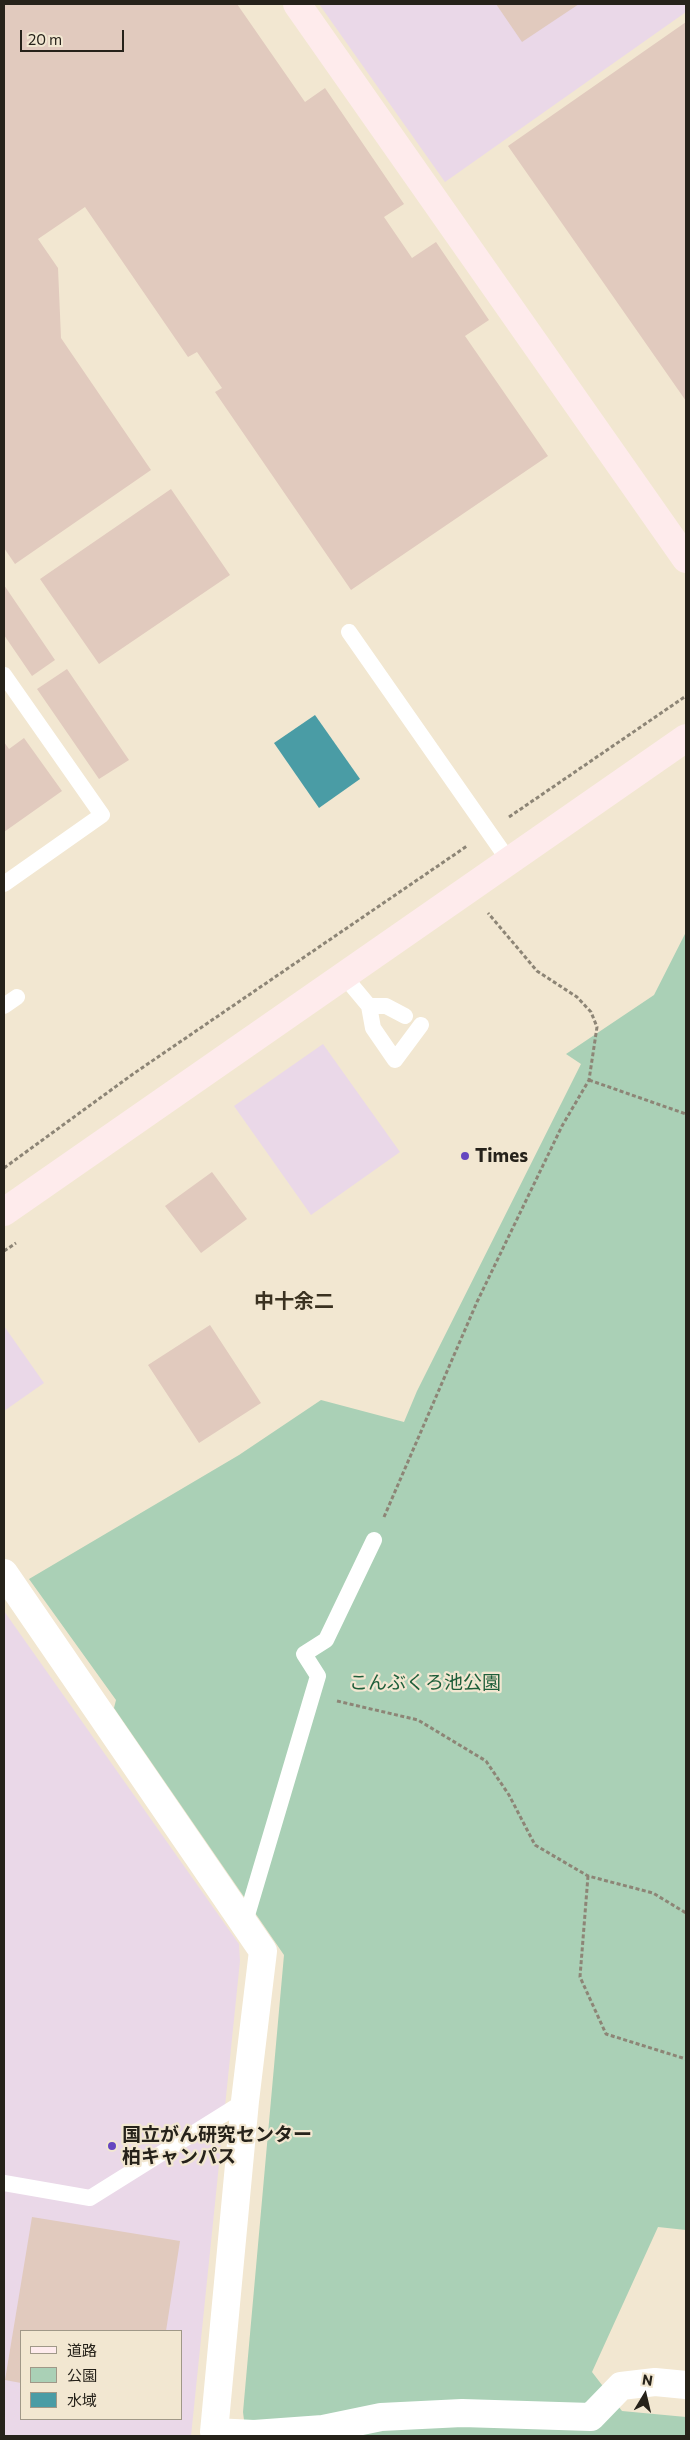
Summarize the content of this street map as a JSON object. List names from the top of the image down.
{
  "districts": ["中十余二"],
  "parks": ["こんぶくろ池公園"],
  "places": ["Times", "国立がん研究センター 柏キャンパス"],
  "legend": ["道路", "公園", "水域"],
  "scale_bar": "20 m",
  "north": "top"
}
